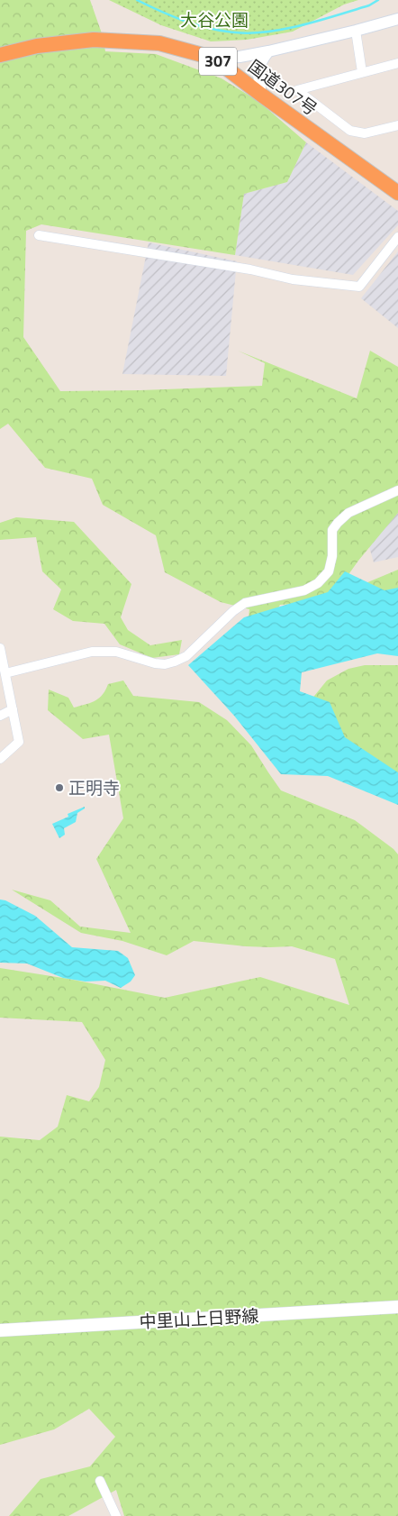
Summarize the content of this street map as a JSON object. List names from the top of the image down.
{
  "streets": {
    "highway": ["307", "国道307号"],
    "main road": ["中里山上日野線"]
  },
  "parks": ["大谷公園"],
  "places": ["正明寺"]
}
